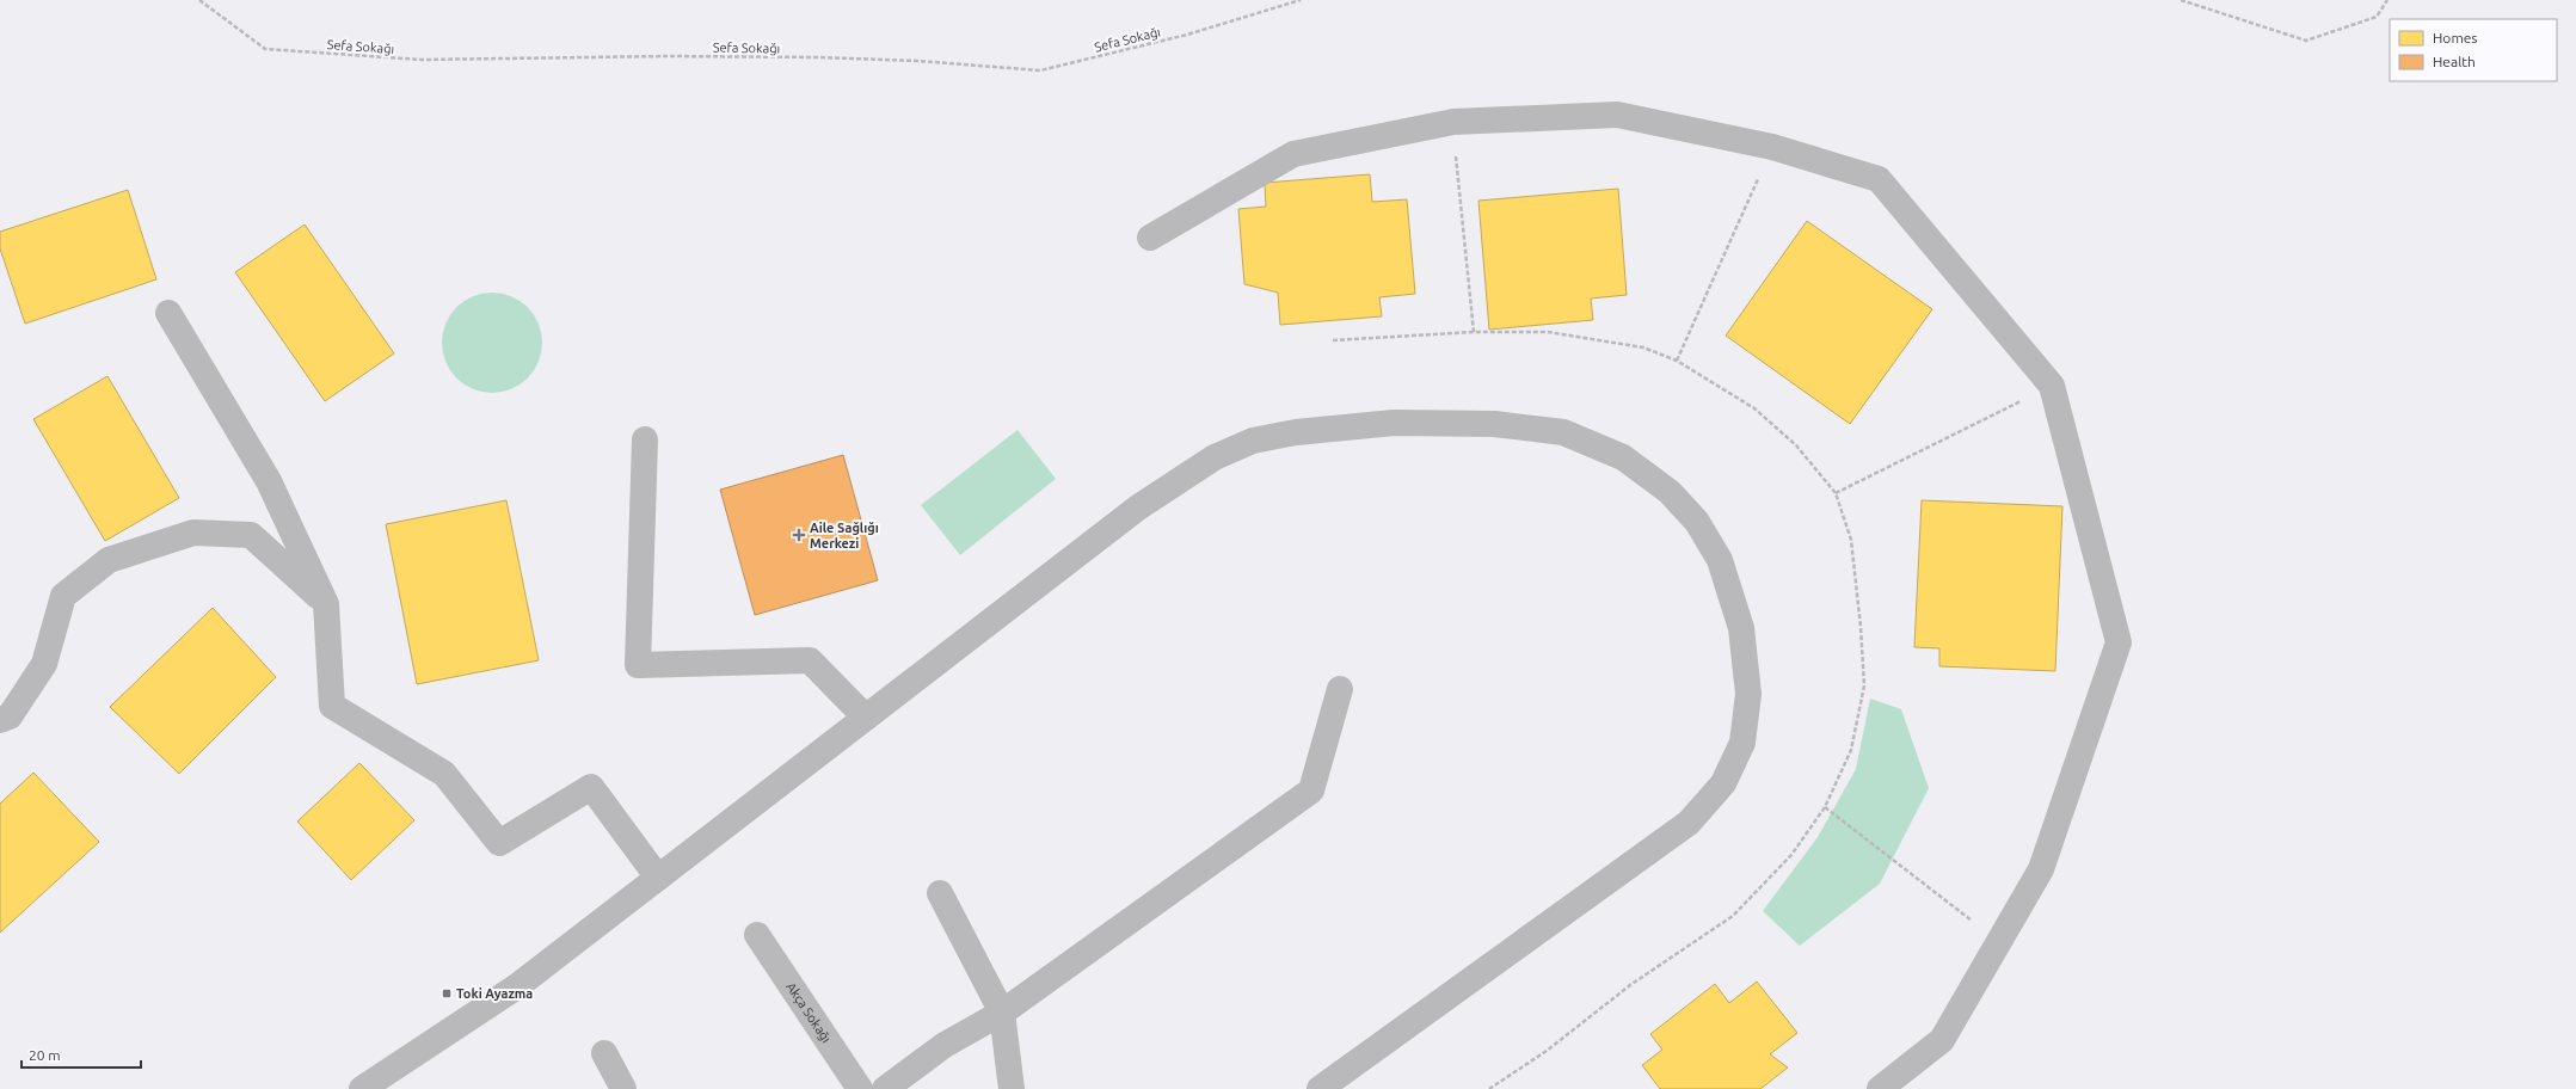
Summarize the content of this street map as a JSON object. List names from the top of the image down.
{
  "streets": {
    "street": ["Akça Sokağı"],
    "path": ["Sefa Sokağı"]
  },
  "places": {
    "health": ["Aile Sağlığı Merkezi"],
    "transit": ["Toki Ayazma"]
  },
  "legend": ["Homes", "Health"],
  "scale_bar": "20 m"
}
